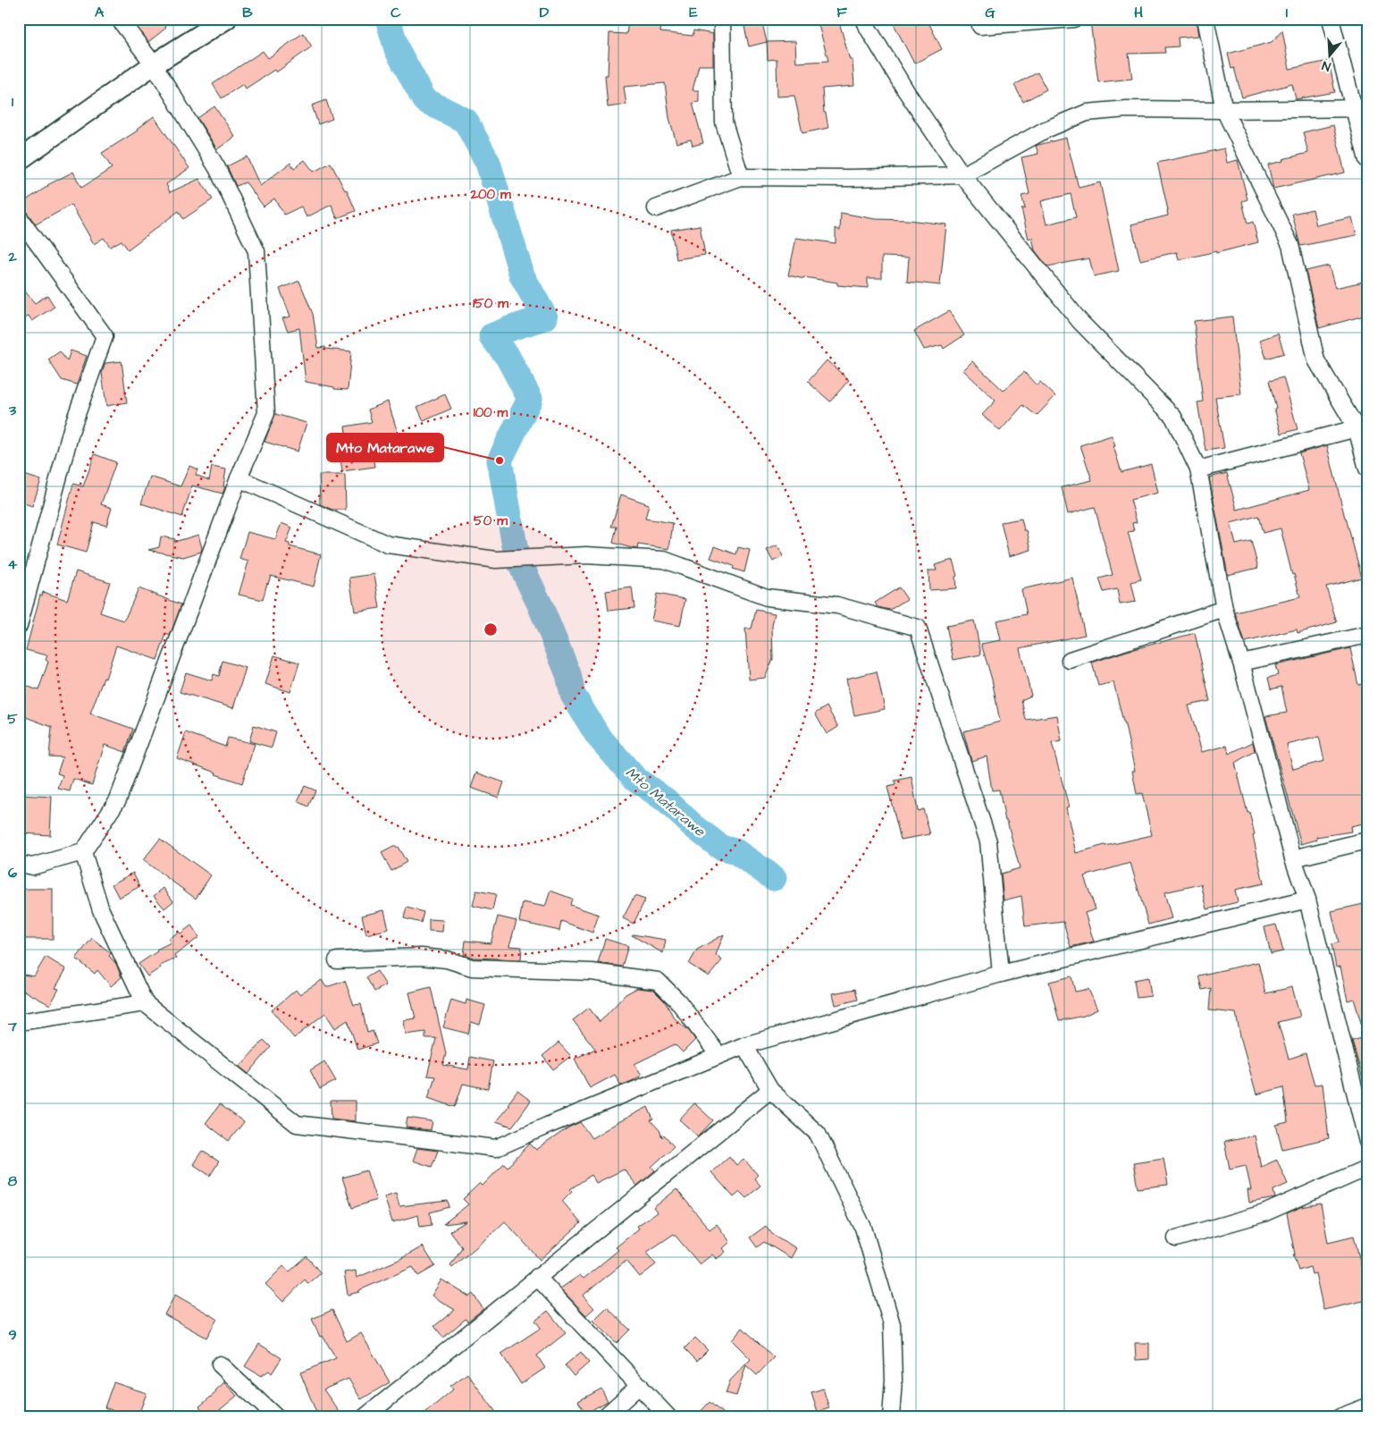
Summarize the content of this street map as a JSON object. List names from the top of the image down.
{
  "water": ["Mto Matarawe"],
  "places": ["Mto Matarawe"],
  "north": "bottom",
  "grid": {
    "columns": [
      "A",
      "B",
      "C",
      "D",
      "E",
      "F",
      "G",
      "H",
      "I"
    ],
    "rows": [
      "1",
      "2",
      "3",
      "4",
      "5",
      "6",
      "7",
      "8",
      "9"
    ]
  },
  "rings": [
    "200 m",
    "150 m",
    "100 m",
    "50 m"
  ]
}
